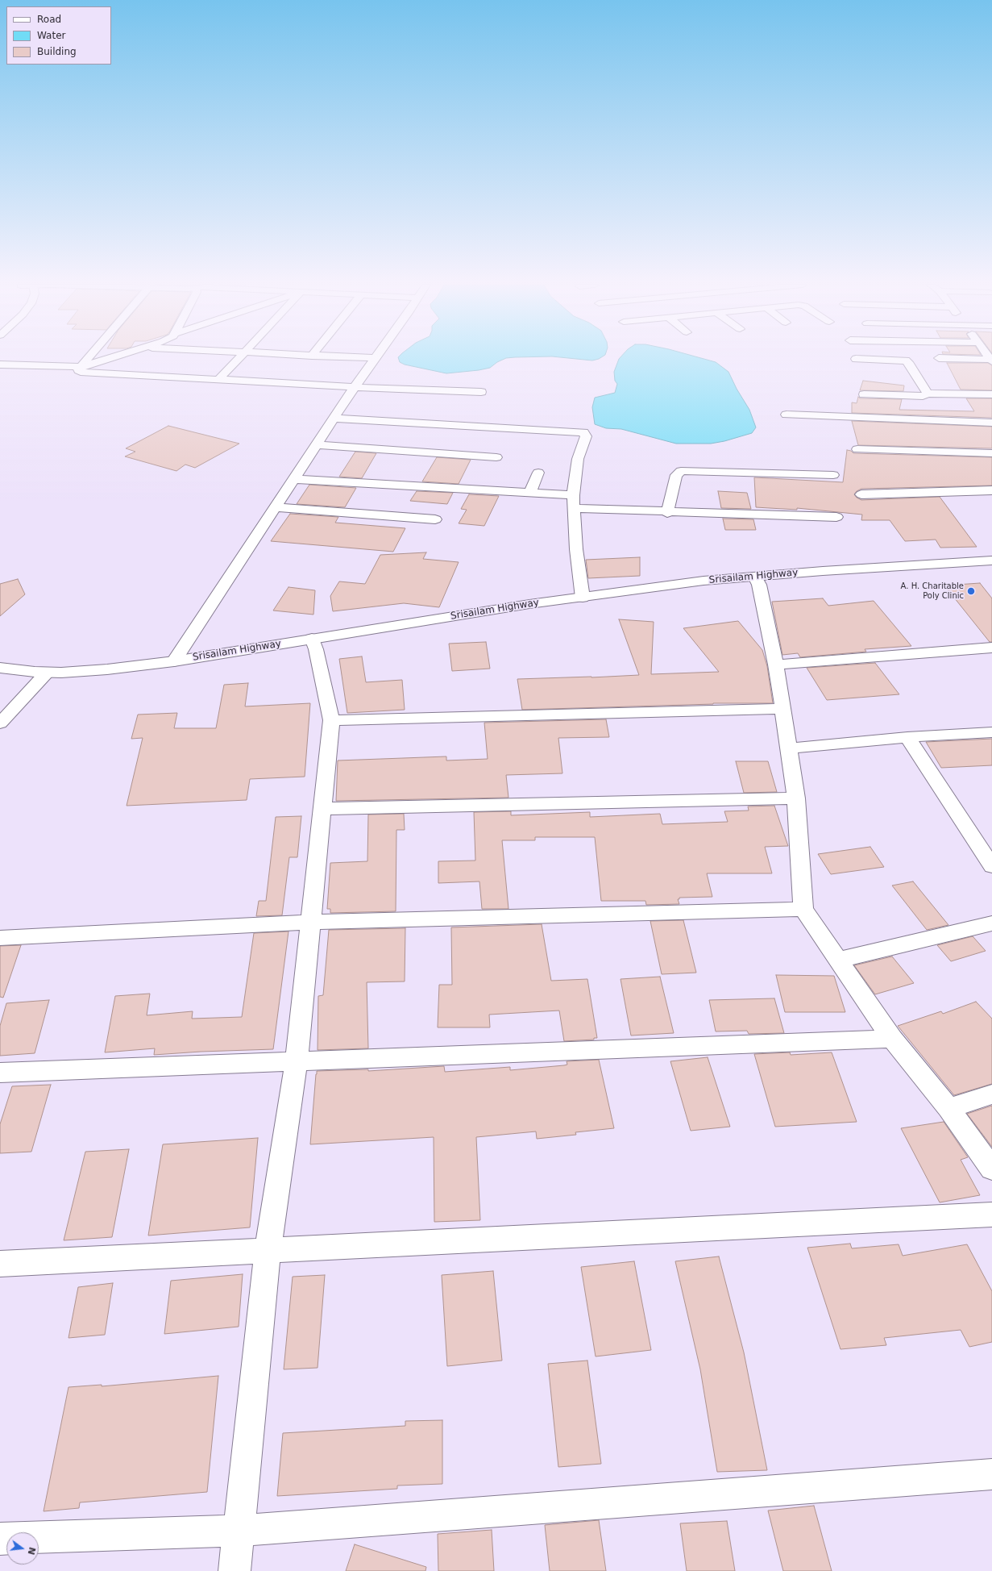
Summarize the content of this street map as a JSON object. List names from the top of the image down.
{
  "streets": {
    "main road": ["Srisailam Highway"]
  },
  "places": ["A. H. Charitable Poly Clinic"],
  "legend": ["Road", "Water", "Building"],
  "north": "right"
}
